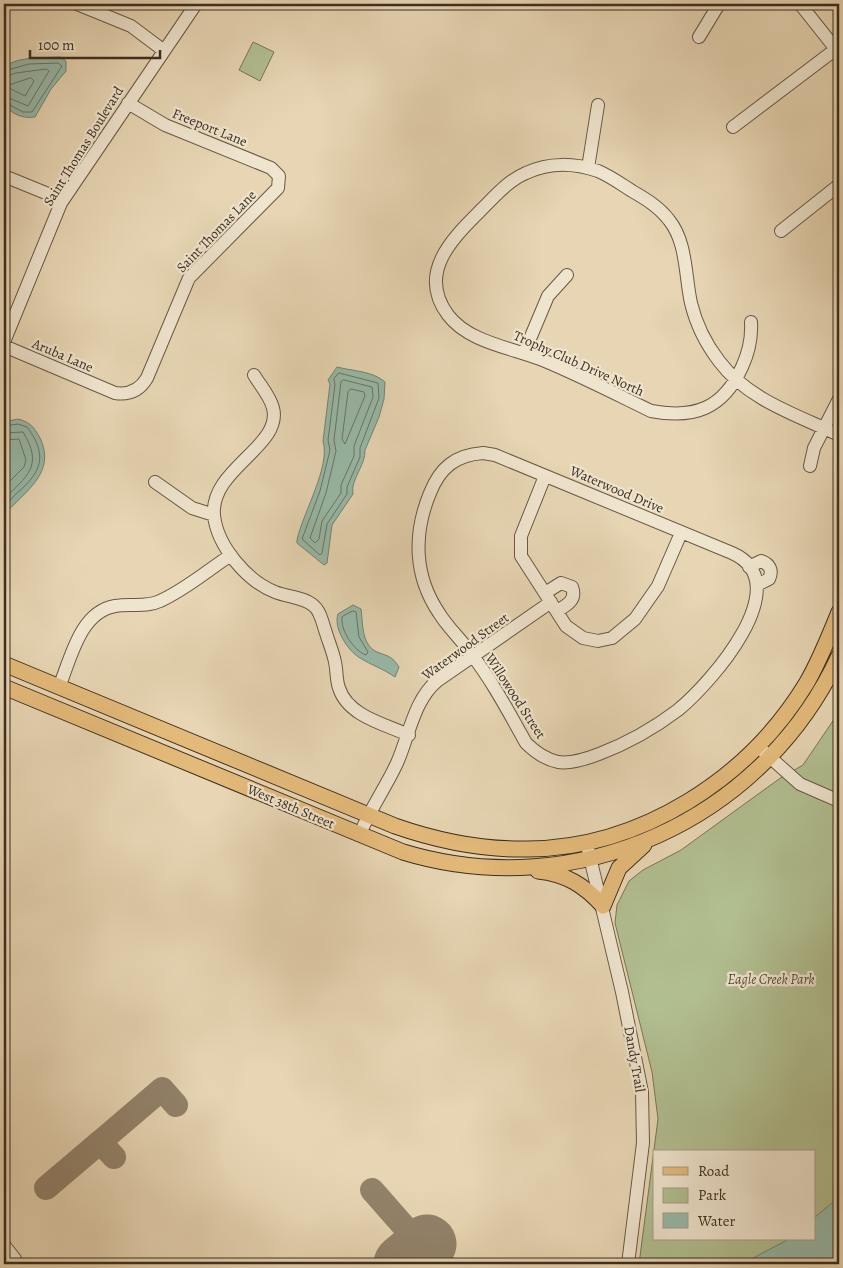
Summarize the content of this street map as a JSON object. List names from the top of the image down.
{
  "streets": {
    "main road": ["West 38th Street"],
    "street": [
      "Freeport Lane",
      "Saint Thomas Boulevard",
      "Saint Thomas Lane",
      "Aruba Lane",
      "Trophy Club Drive North",
      "Waterwood Drive",
      "Waterwood Street",
      "Willowood Street",
      "Dandy Trail"
    ]
  },
  "crossings": [
    ["Freeport Lane", "Saint Thomas Boulevard"],
    ["Freeport Lane", "Saint Thomas Lane"],
    ["Saint Thomas Lane", "Aruba Lane"],
    ["Waterwood Drive", "Willowood Street"],
    ["Waterwood Street", "Willowood Street"],
    ["Waterwood Street", "West 38th Street"],
    ["West 38th Street", "Dandy Trail"]
  ],
  "parks": ["Eagle Creek Park"],
  "legend": ["Road", "Park", "Water"],
  "scale_bar": "100 m"
}
